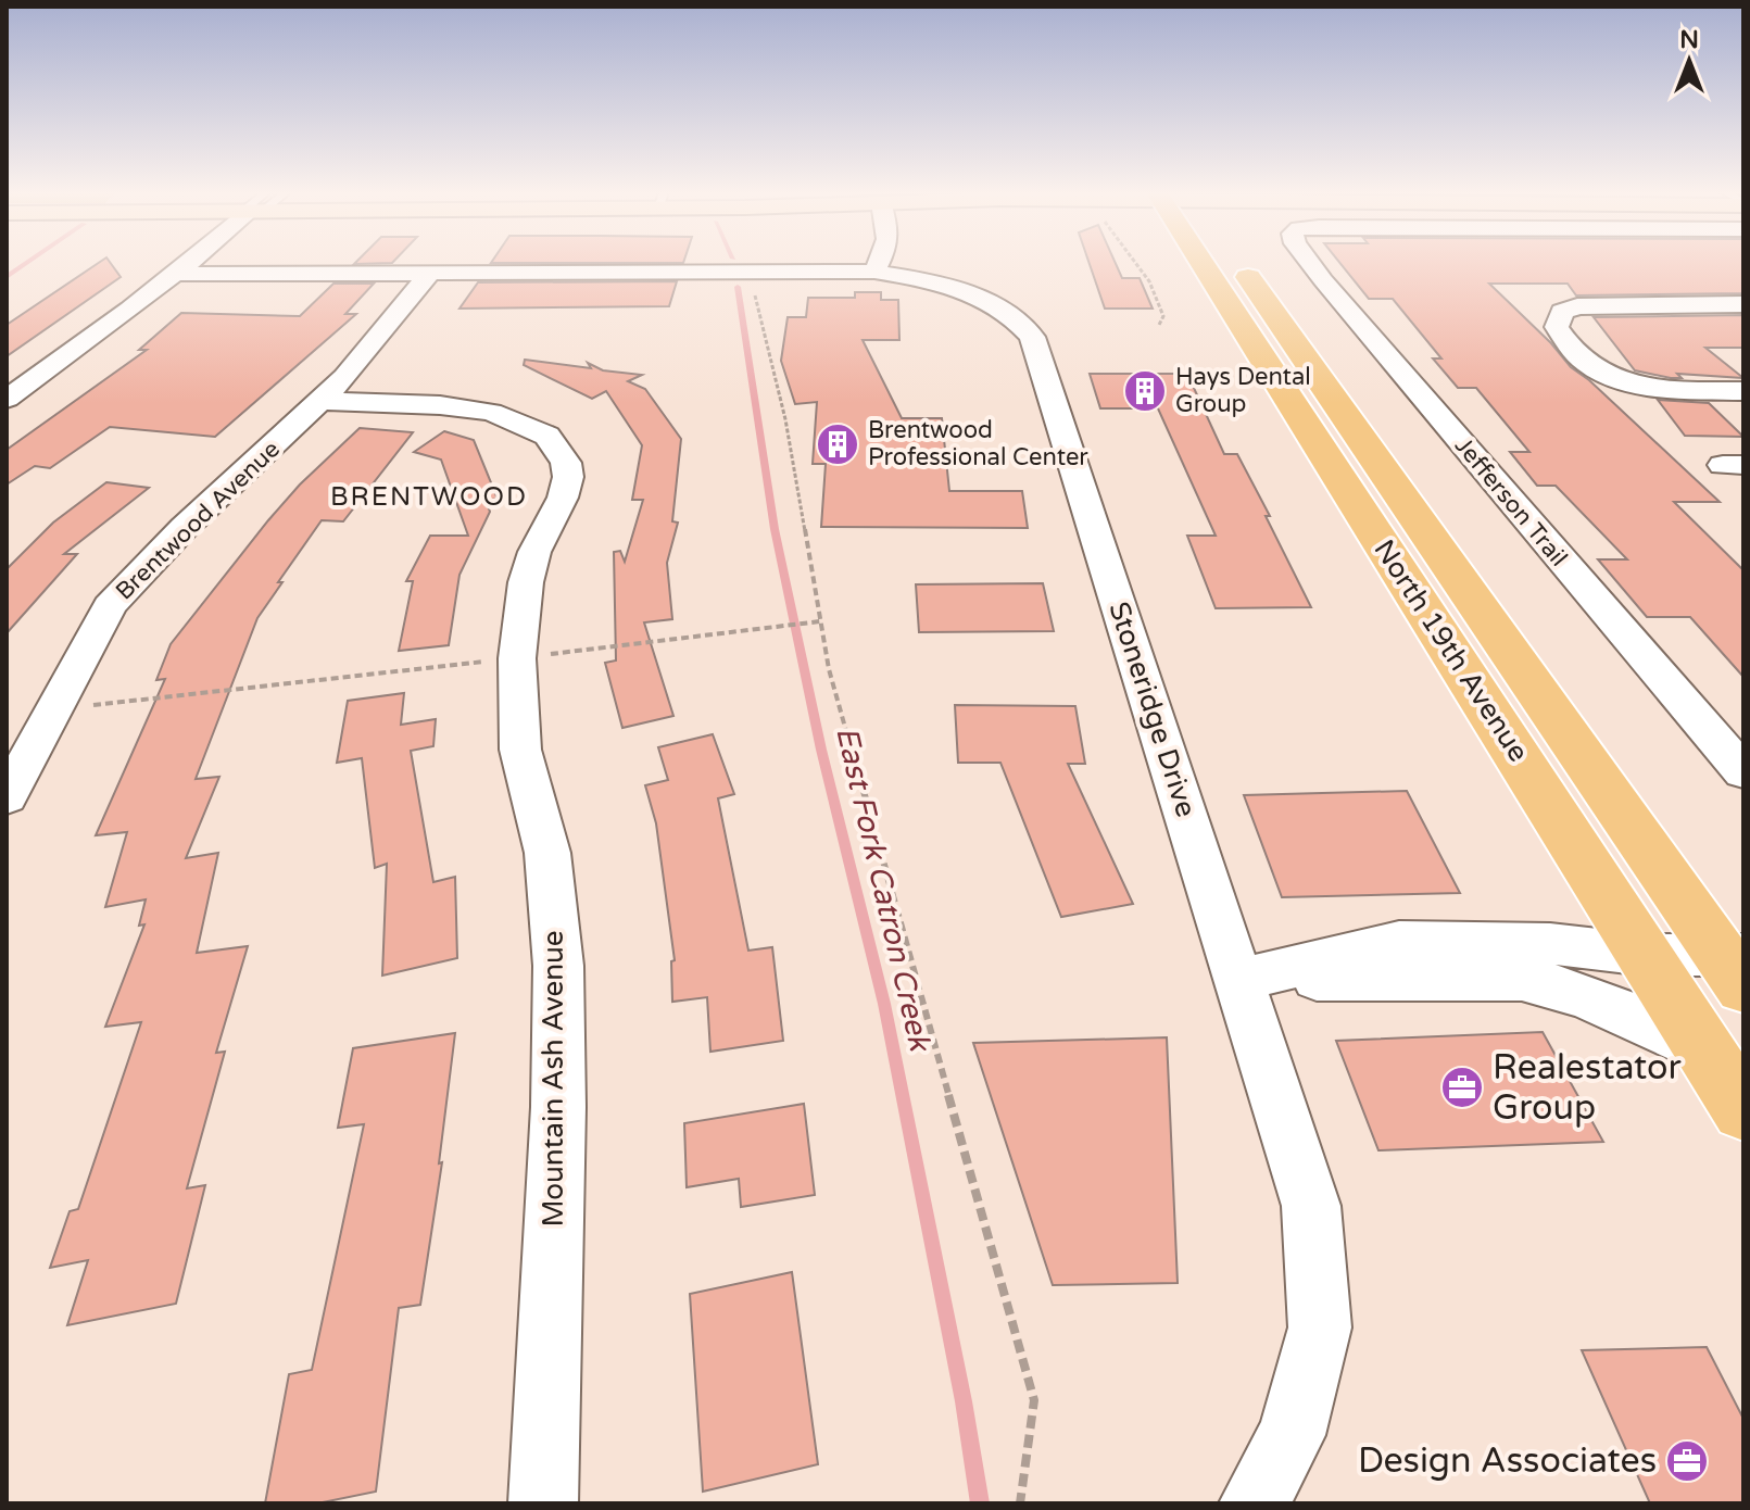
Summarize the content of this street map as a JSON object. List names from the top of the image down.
{
  "streets": {
    "main road": ["North 19th Avenue"],
    "street": [
      "Jefferson Trail",
      "Brentwood Avenue",
      "Stoneridge Drive",
      "Mountain Ash Avenue"
    ]
  },
  "crossings": [
    ["Brentwood Avenue", "Stoneridge Drive"],
    ["Brentwood Avenue", "Mountain Ash Avenue"]
  ],
  "districts": ["BRENTWOOD"],
  "water": ["East Fork Catron Creek"],
  "places": {
    "building": ["Hays Dental Group", "Brentwood Professional Center"],
    "office": ["Realestator Group", "Design Associates"]
  },
  "north": "top"
}
